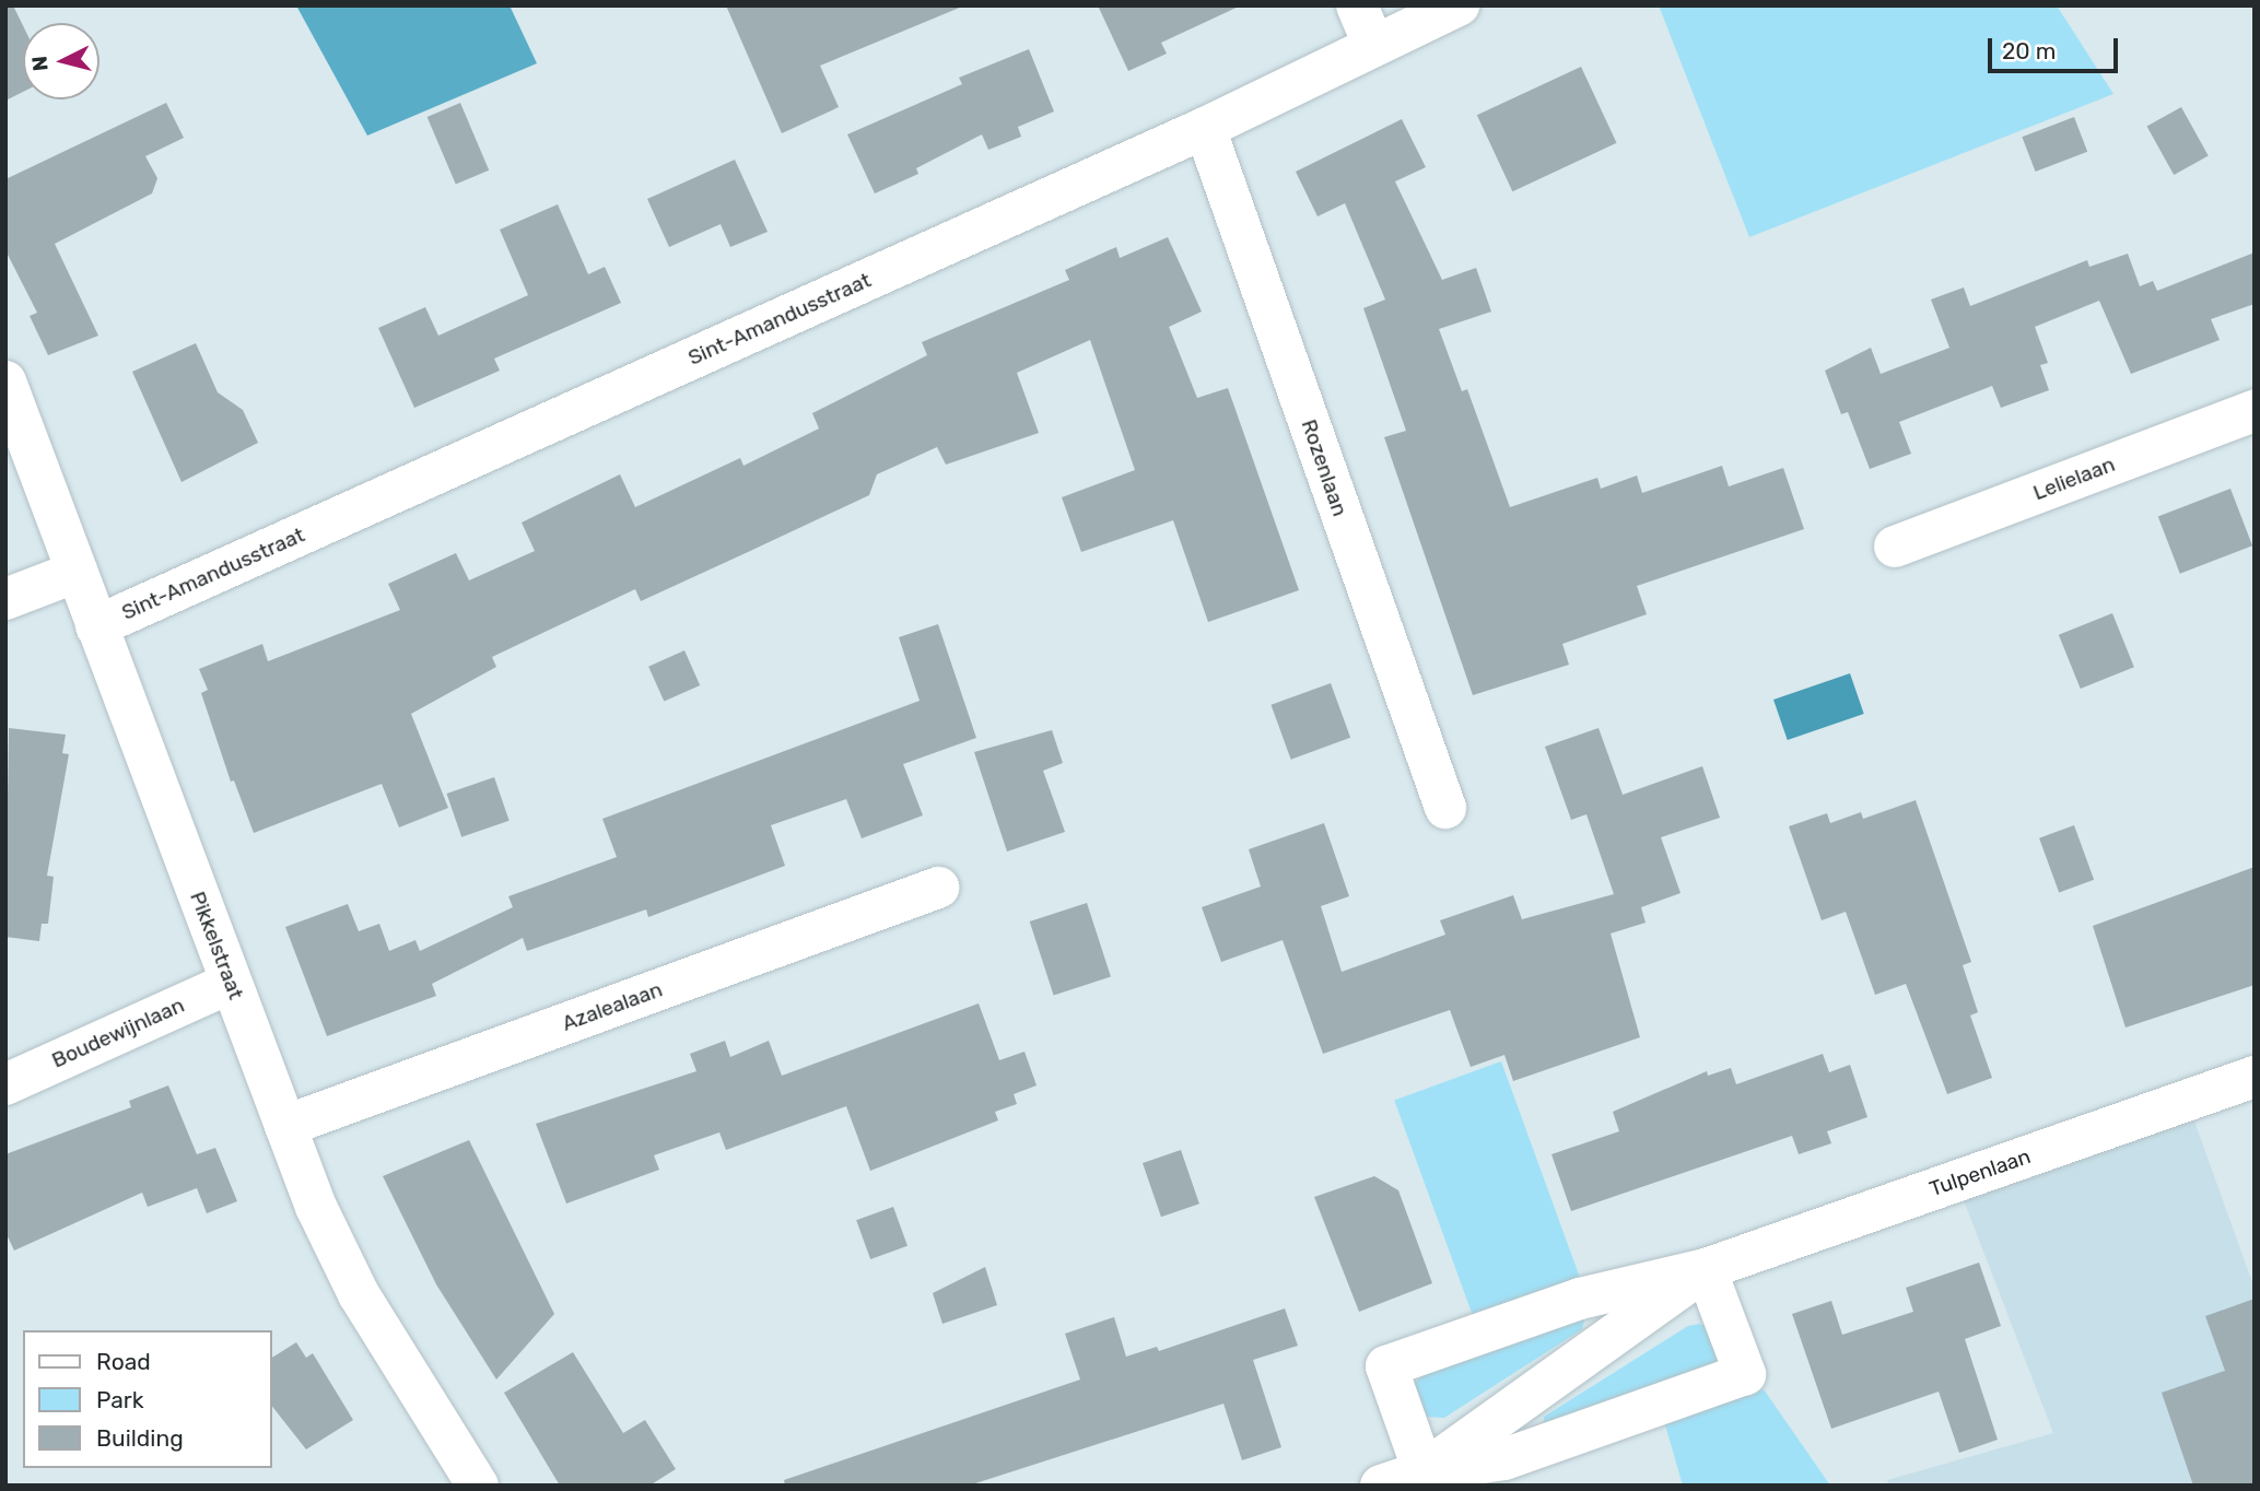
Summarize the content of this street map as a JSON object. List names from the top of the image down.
{
  "streets": {
    "street": [
      "Sint-Amandusstraat",
      "Rozenlaan",
      "Lelielaan",
      "Pikkelstraat",
      "Azalealaan",
      "Boudewijnlaan",
      "Tulpenlaan"
    ]
  },
  "crossings": [
    ["Sint-Amandusstraat", "Rozenlaan"],
    ["Sint-Amandusstraat", "Pikkelstraat"],
    ["Pikkelstraat", "Azalealaan"],
    ["Pikkelstraat", "Boudewijnlaan"]
  ],
  "legend": ["Road", "Park", "Building"],
  "scale_bar": "20 m",
  "north": "left"
}
